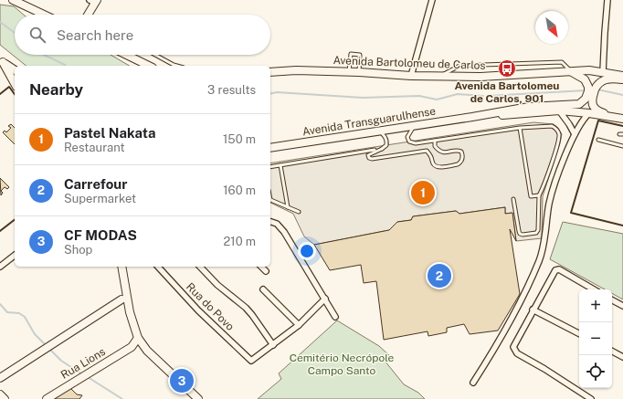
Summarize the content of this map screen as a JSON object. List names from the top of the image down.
{
  "streets": {
    "main road": ["Avenida Bartolomeu de Carlos", "Avenida Transguarulhense", "Rua Lions"],
    "street": ["Rua do Povo"]
  },
  "parks": ["Cemitério Necrópole Campo Santo"],
  "places": {
    "bus stop": ["Avenida Bartolomeu de Carlos, 901"]
  },
  "north": "bottom right",
  "page": {
    "search": "Search here",
    "heading": ["Nearby", "3 results"],
    "list": [
      {
        "mark": "1",
        "name": "Pastel Nakata",
        "note": "Restaurant",
        "value": "150 m"
      },
      {
        "mark": "2",
        "name": "Carrefour",
        "note": "Supermarket",
        "value": "160 m"
      },
      {
        "mark": "3",
        "name": "CF MODAS",
        "note": "Shop",
        "value": "210 m"
      }
    ],
    "pins": ["1", "2", "3"],
    "map_buttons": ["+", "−"]
  }
}
